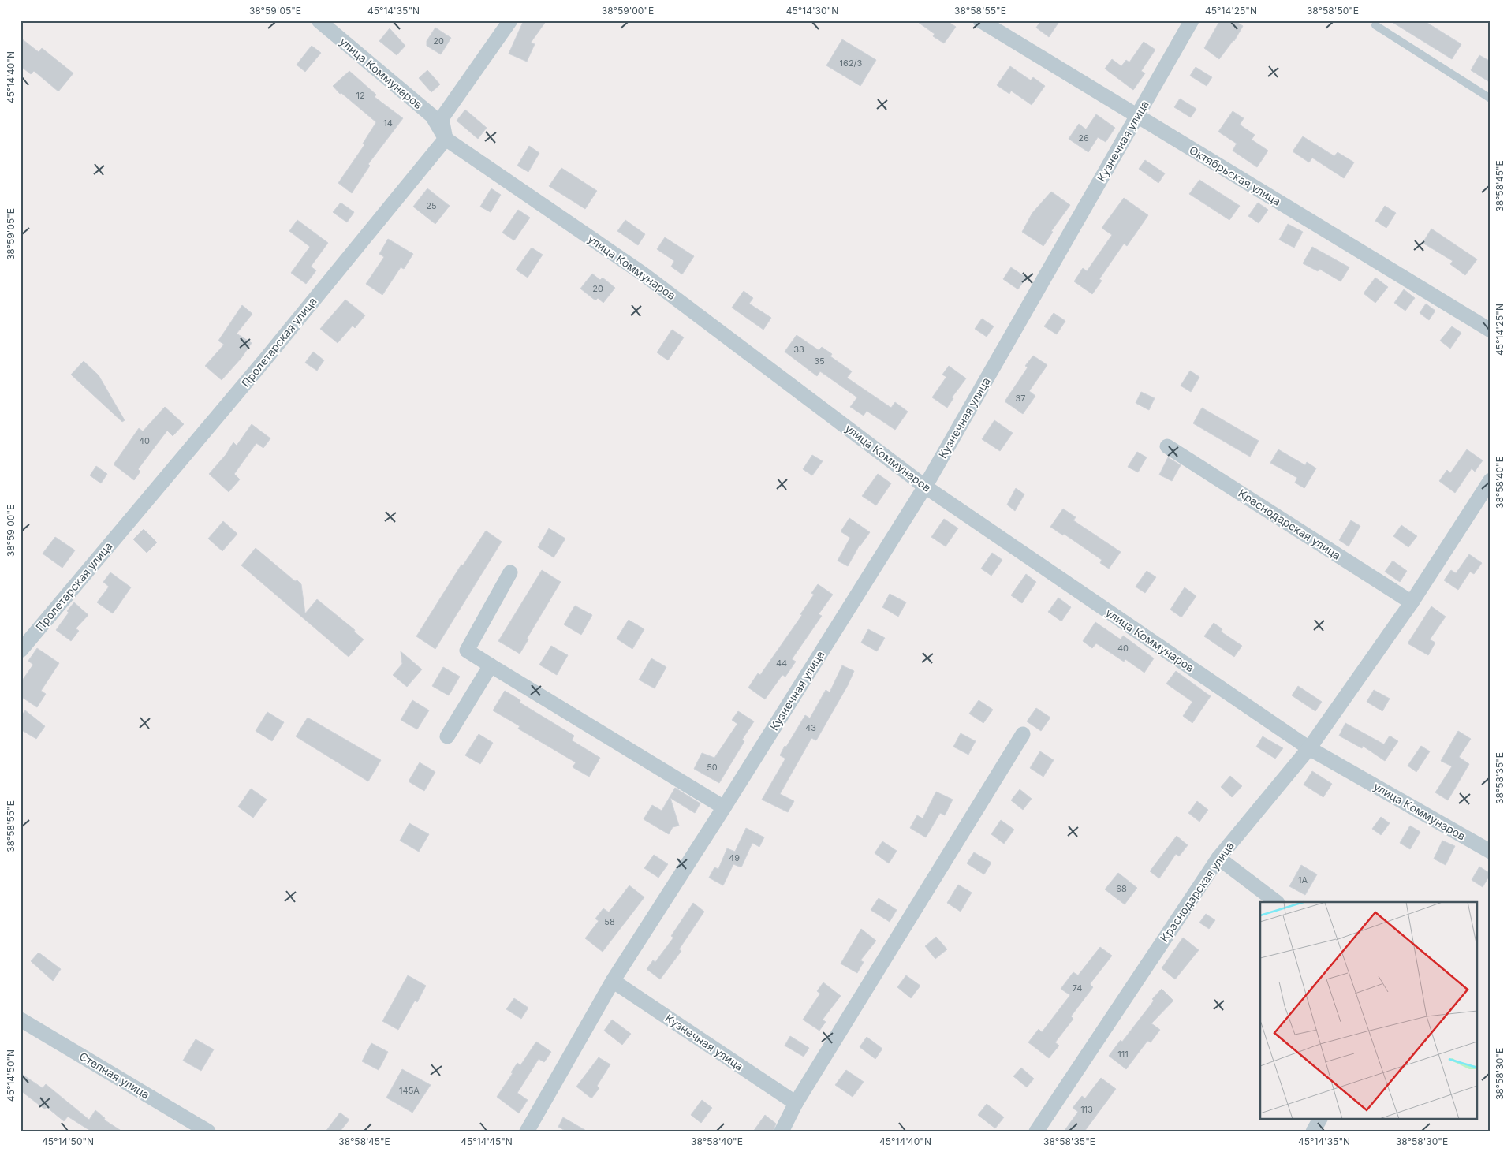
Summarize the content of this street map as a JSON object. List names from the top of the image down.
{
  "streets": {
    "street": [
      "улица Коммунаров",
      "Кузнечная улица",
      "Октябрьская улица",
      "Пролетарская улица",
      "Краснодарская улица",
      "Степная улица"
    ]
  },
  "crossings": [
    ["улица Коммунаров", "Кузнечная улица"],
    ["улица Коммунаров", "Пролетарская улица"],
    ["улица Коммунаров", "Краснодарская улица"],
    ["Кузнечная улица", "Октябрьская улица"]
  ],
  "house_numbers": [
    "20",
    "162/3",
    "12",
    "14",
    "26",
    "25",
    "20",
    "33",
    "35",
    "37",
    "40",
    "40",
    "44",
    "43",
    "50",
    "49",
    "1А",
    "68",
    "58",
    "74",
    "111",
    "145А",
    "113"
  ],
  "coordinates": [
    "38°59'05\"E",
    "45°14'35\"N",
    "38°59'00\"E",
    "45°14'30\"N",
    "38°58'55\"E",
    "45°14'25\"N",
    "38°58'50\"E",
    "45°14'40\"N",
    "38°58'45\"E",
    "38°58'40\"E",
    "38°58'35\"E",
    "38°58'30\"E",
    "45°14'50\"N",
    "45°14'45\"N"
  ]
}
